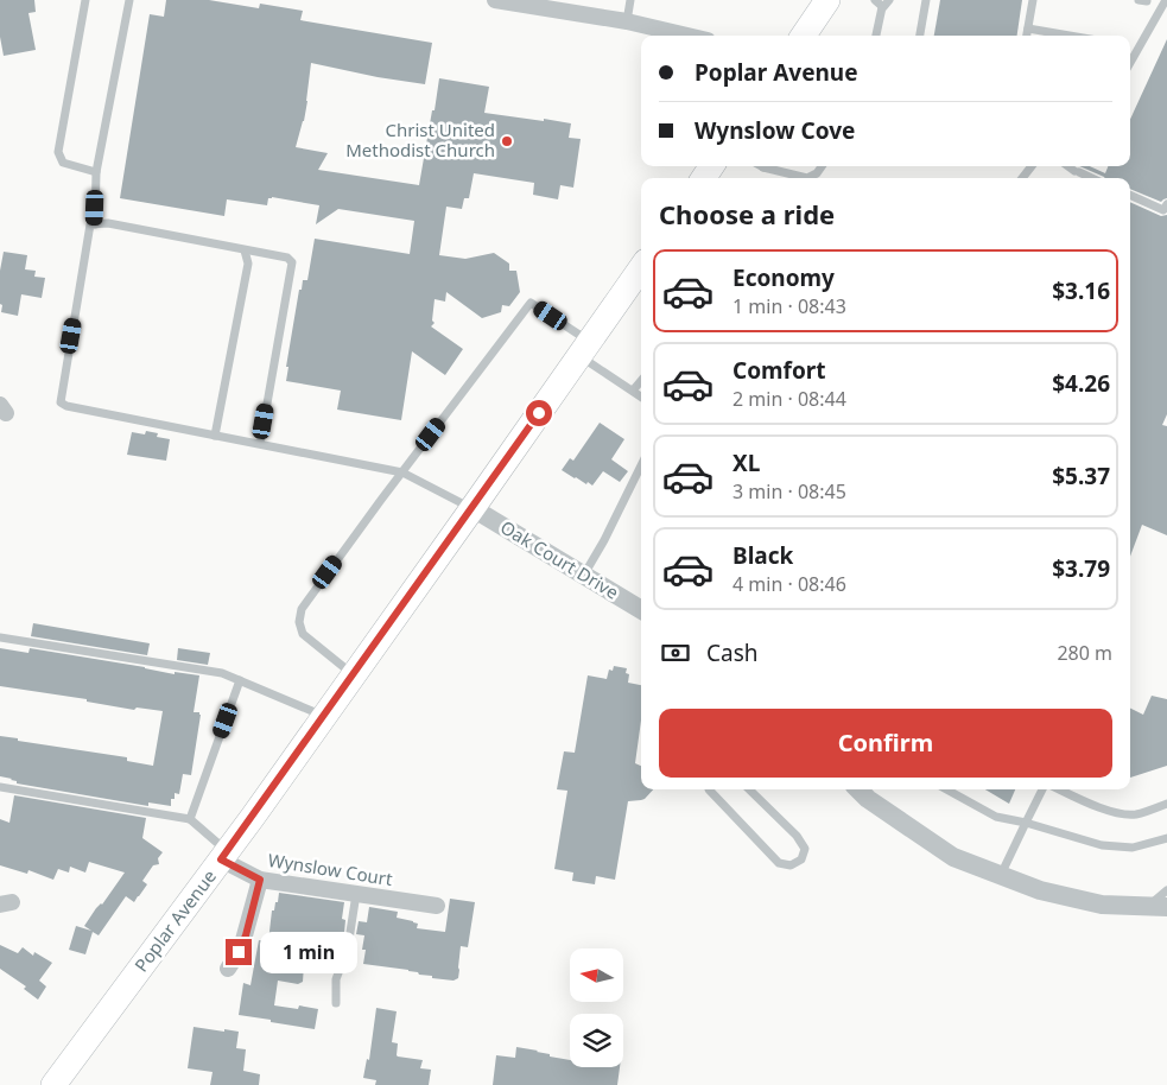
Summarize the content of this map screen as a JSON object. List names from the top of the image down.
{
  "streets": {
    "main road": ["Poplar Avenue"],
    "street": ["Oak Court Drive", "Wynslow Court"]
  },
  "crossings": [
    ["Oak Court Drive", "Poplar Avenue"],
    ["Wynslow Court", "Poplar Avenue"]
  ],
  "places": ["Christ United Methodist Church"],
  "north": "left",
  "page": {
    "banner": ["Poplar Avenue", "Wynslow Cove"],
    "heading": "Choose a ride",
    "list": [
      {
        "name": "Economy",
        "note": "1 min · 08:43",
        "value": "$3.16"
      },
      {
        "name": "Comfort",
        "note": "2 min · 08:44",
        "value": "$4.26"
      },
      {
        "name": "XL",
        "note": "3 min · 08:45",
        "value": "$5.37"
      },
      {
        "name": "Black",
        "note": "4 min · 08:46",
        "value": "$3.79"
      }
    ],
    "pay": ["Cash", "280 m"],
    "buttons": "Confirm",
    "bubble": "1 min"
  }
}
